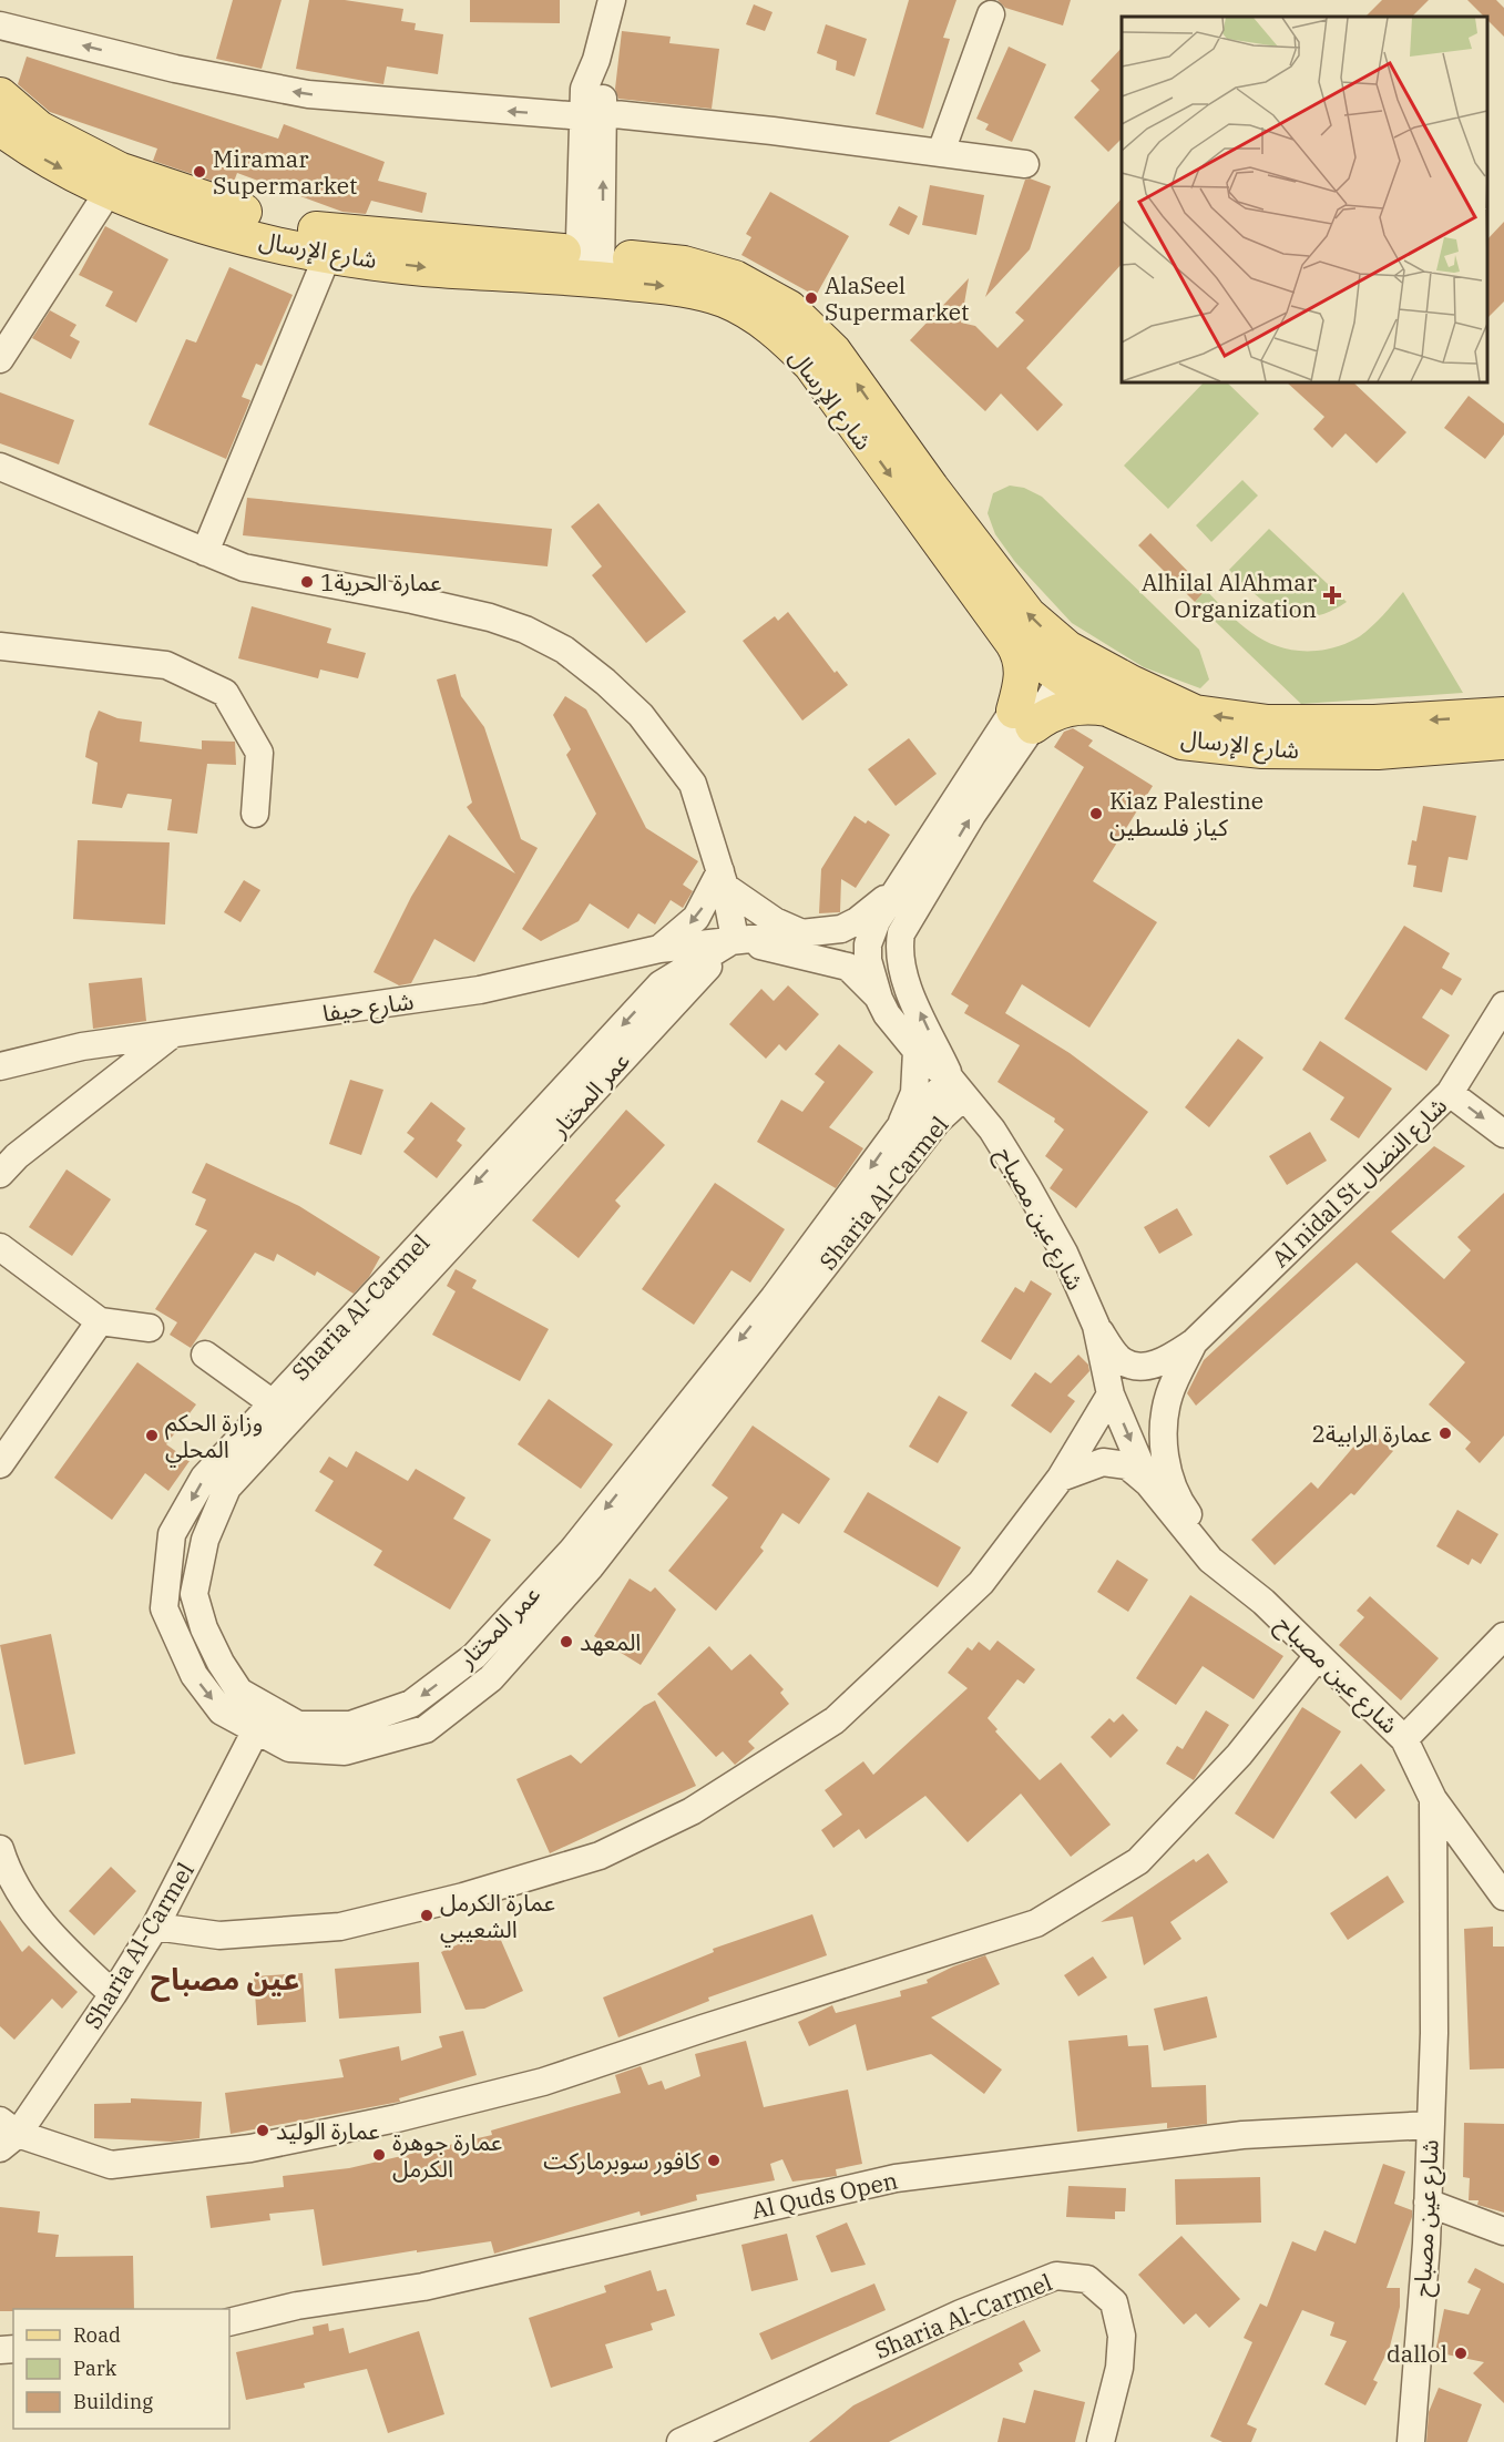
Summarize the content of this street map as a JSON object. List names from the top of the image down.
{
  "streets": {
    "main road": ["شارع الإرسال"],
    "street": [
      "شارع حيفا",
      "عمر المختار",
      "Al nidal St شارع النضال",
      "Sharia Al-Carmel",
      "شارع عين مصباح",
      "Al Quds Open"
    ]
  },
  "crossings": [
    ["شارع الإرسال", "شارع عين مصباح"],
    ["شارع حيفا", "عمر المختار"],
    ["شارع حيفا", "Sharia Al-Carmel"],
    ["شارع حيفا", "شارع عين مصباح"],
    ["عمر المختار", "Sharia Al-Carmel"],
    ["عمر المختار", "شارع عين مصباح"],
    ["Sharia Al-Carmel", "شارع عين مصباح"],
    ["شارع عين مصباح", "Al Quds Open"]
  ],
  "districts": ["عين مصباح"],
  "places": {
    "other": [
      "Miramar Supermarket",
      "AlaSeel Supermarket",
      "عمارة الحرية1",
      "Kiaz Palestine كياز فلسطين",
      "عمارة الرابية2",
      "وزارة الحكم المحلي",
      "المعهد",
      "عمارة الكرمل الشعيبي",
      "عمارة الوليد",
      "عمارة جوهرة الكرمل",
      "كافور سوبرماركت",
      "dallol"
    ],
    "health": ["Alhilal AlAhmar Organization"]
  },
  "legend": ["Road", "Park", "Building"]
}
